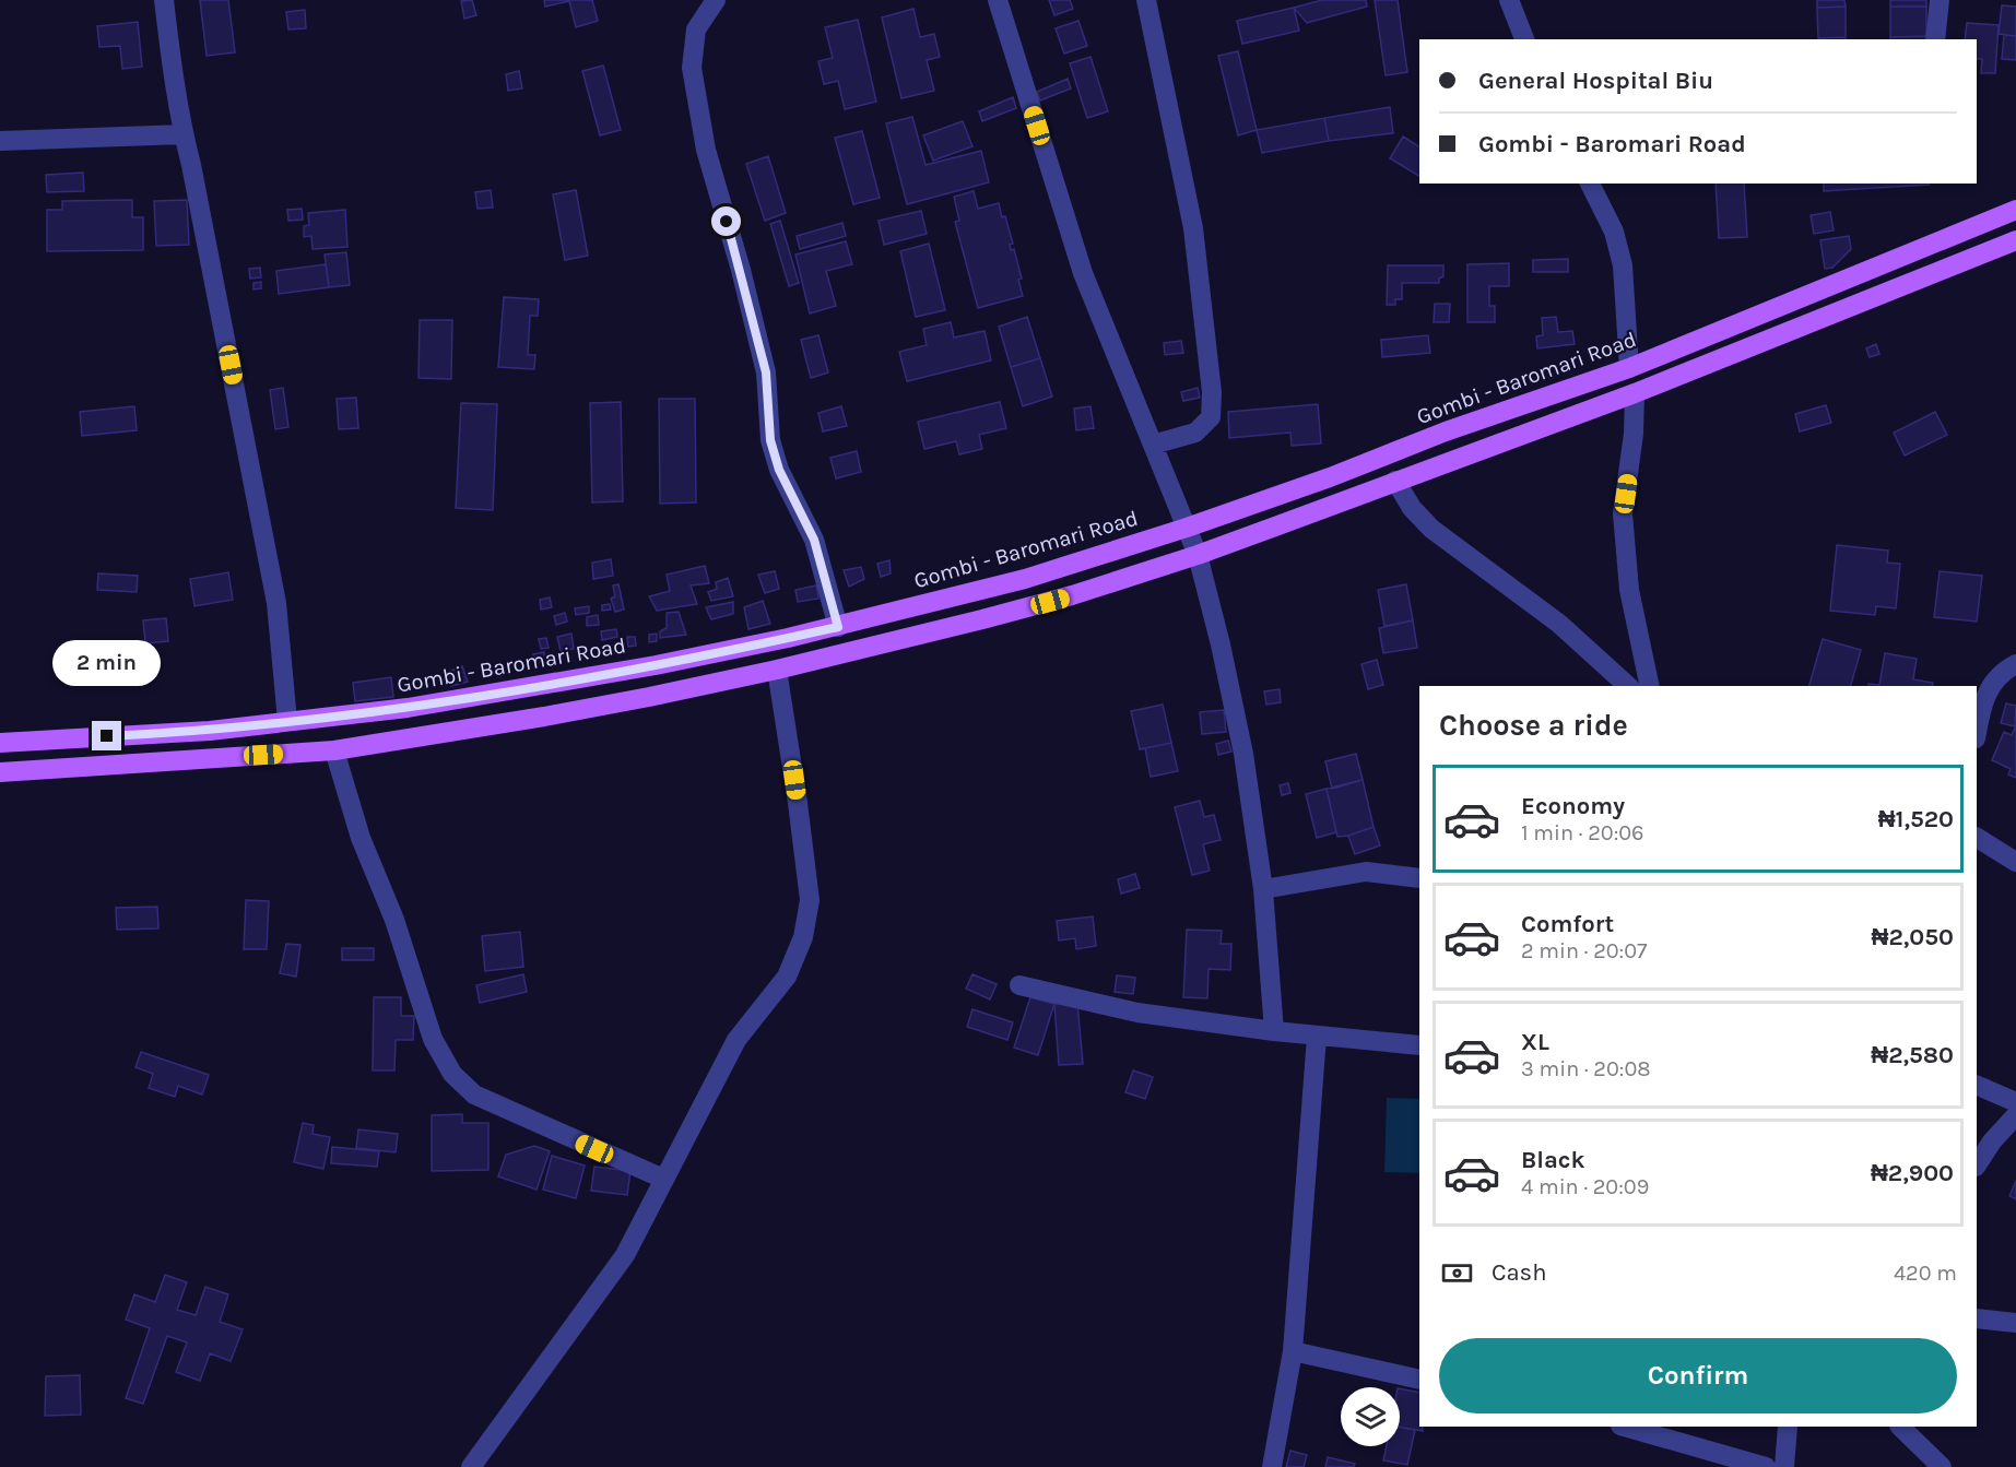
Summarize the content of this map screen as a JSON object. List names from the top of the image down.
{
  "streets": {
    "main road": ["Gombi - Baromari Road"]
  },
  "page": {
    "banner": ["General Hospital Biu", "Gombi - Baromari Road"],
    "bubble": "2 min",
    "heading": "Choose a ride",
    "list": [
      {
        "name": "Economy",
        "note": "1 min · 20:06",
        "value": "₦1,520"
      },
      {
        "name": "Comfort",
        "note": "2 min · 20:07",
        "value": "₦2,050"
      },
      {
        "name": "XL",
        "note": "3 min · 20:08",
        "value": "₦2,580"
      },
      {
        "name": "Black",
        "note": "4 min · 20:09",
        "value": "₦2,900"
      }
    ],
    "pay": ["Cash", "420 m"],
    "buttons": "Confirm"
  }
}
